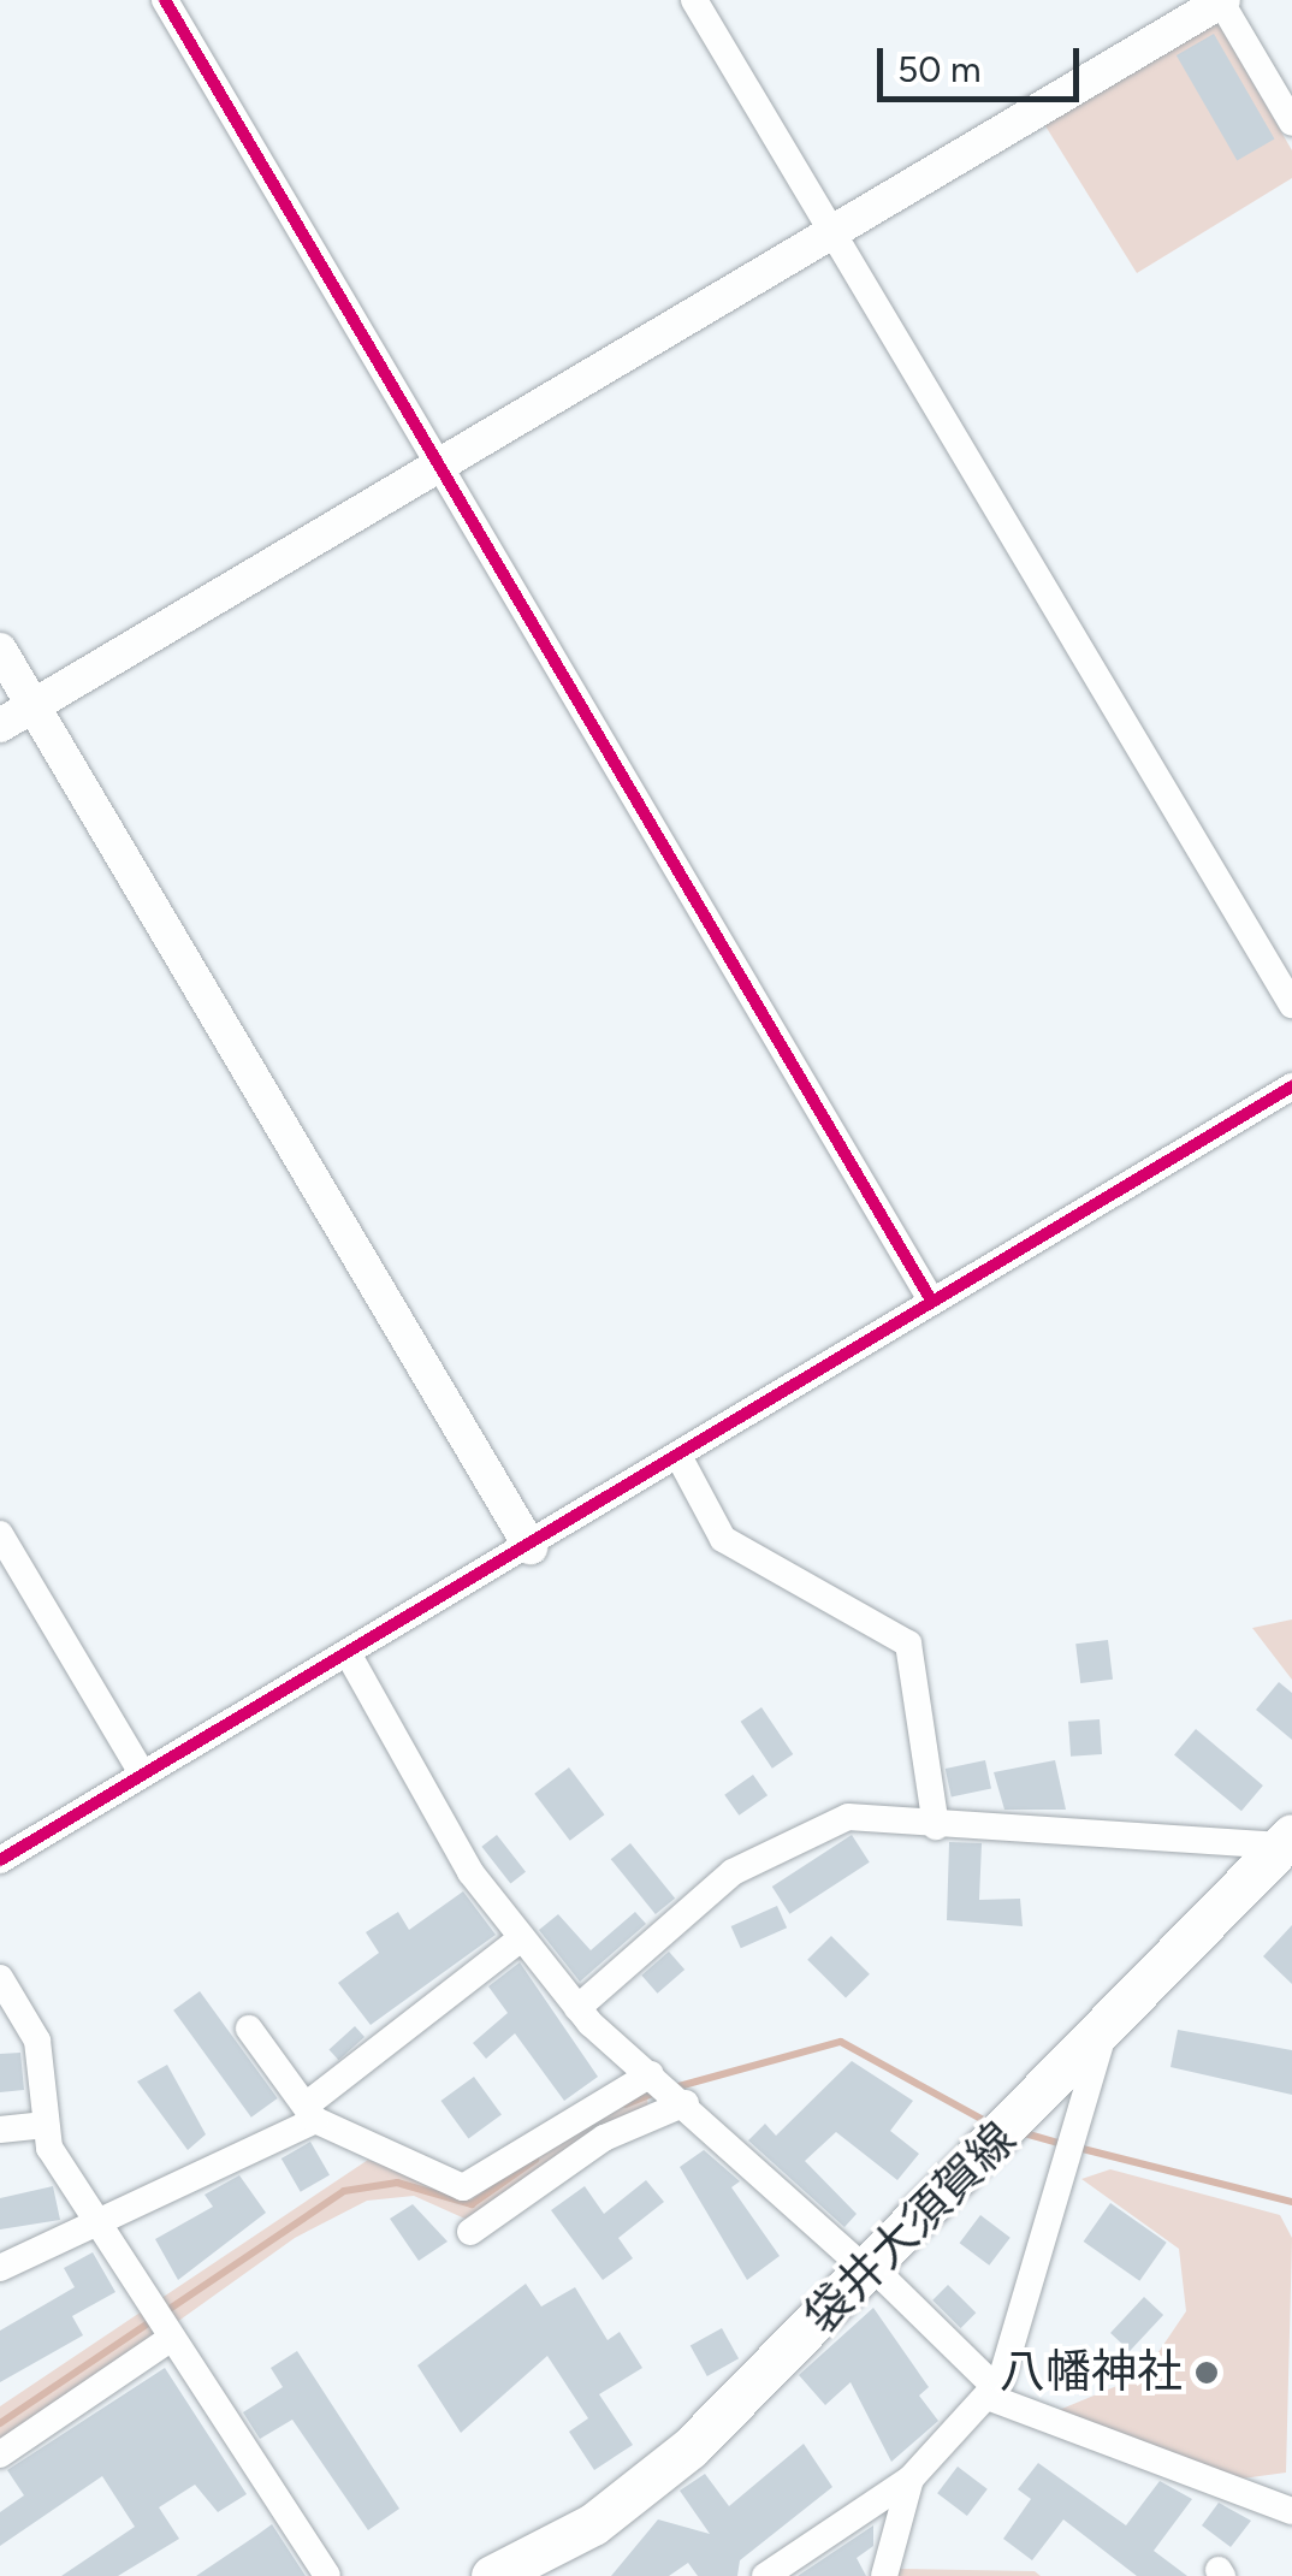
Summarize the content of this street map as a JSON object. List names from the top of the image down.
{
  "streets": {
    "main road": ["袋井大須賀線"]
  },
  "places": ["八幡神社"],
  "scale_bar": "50 m"
}
